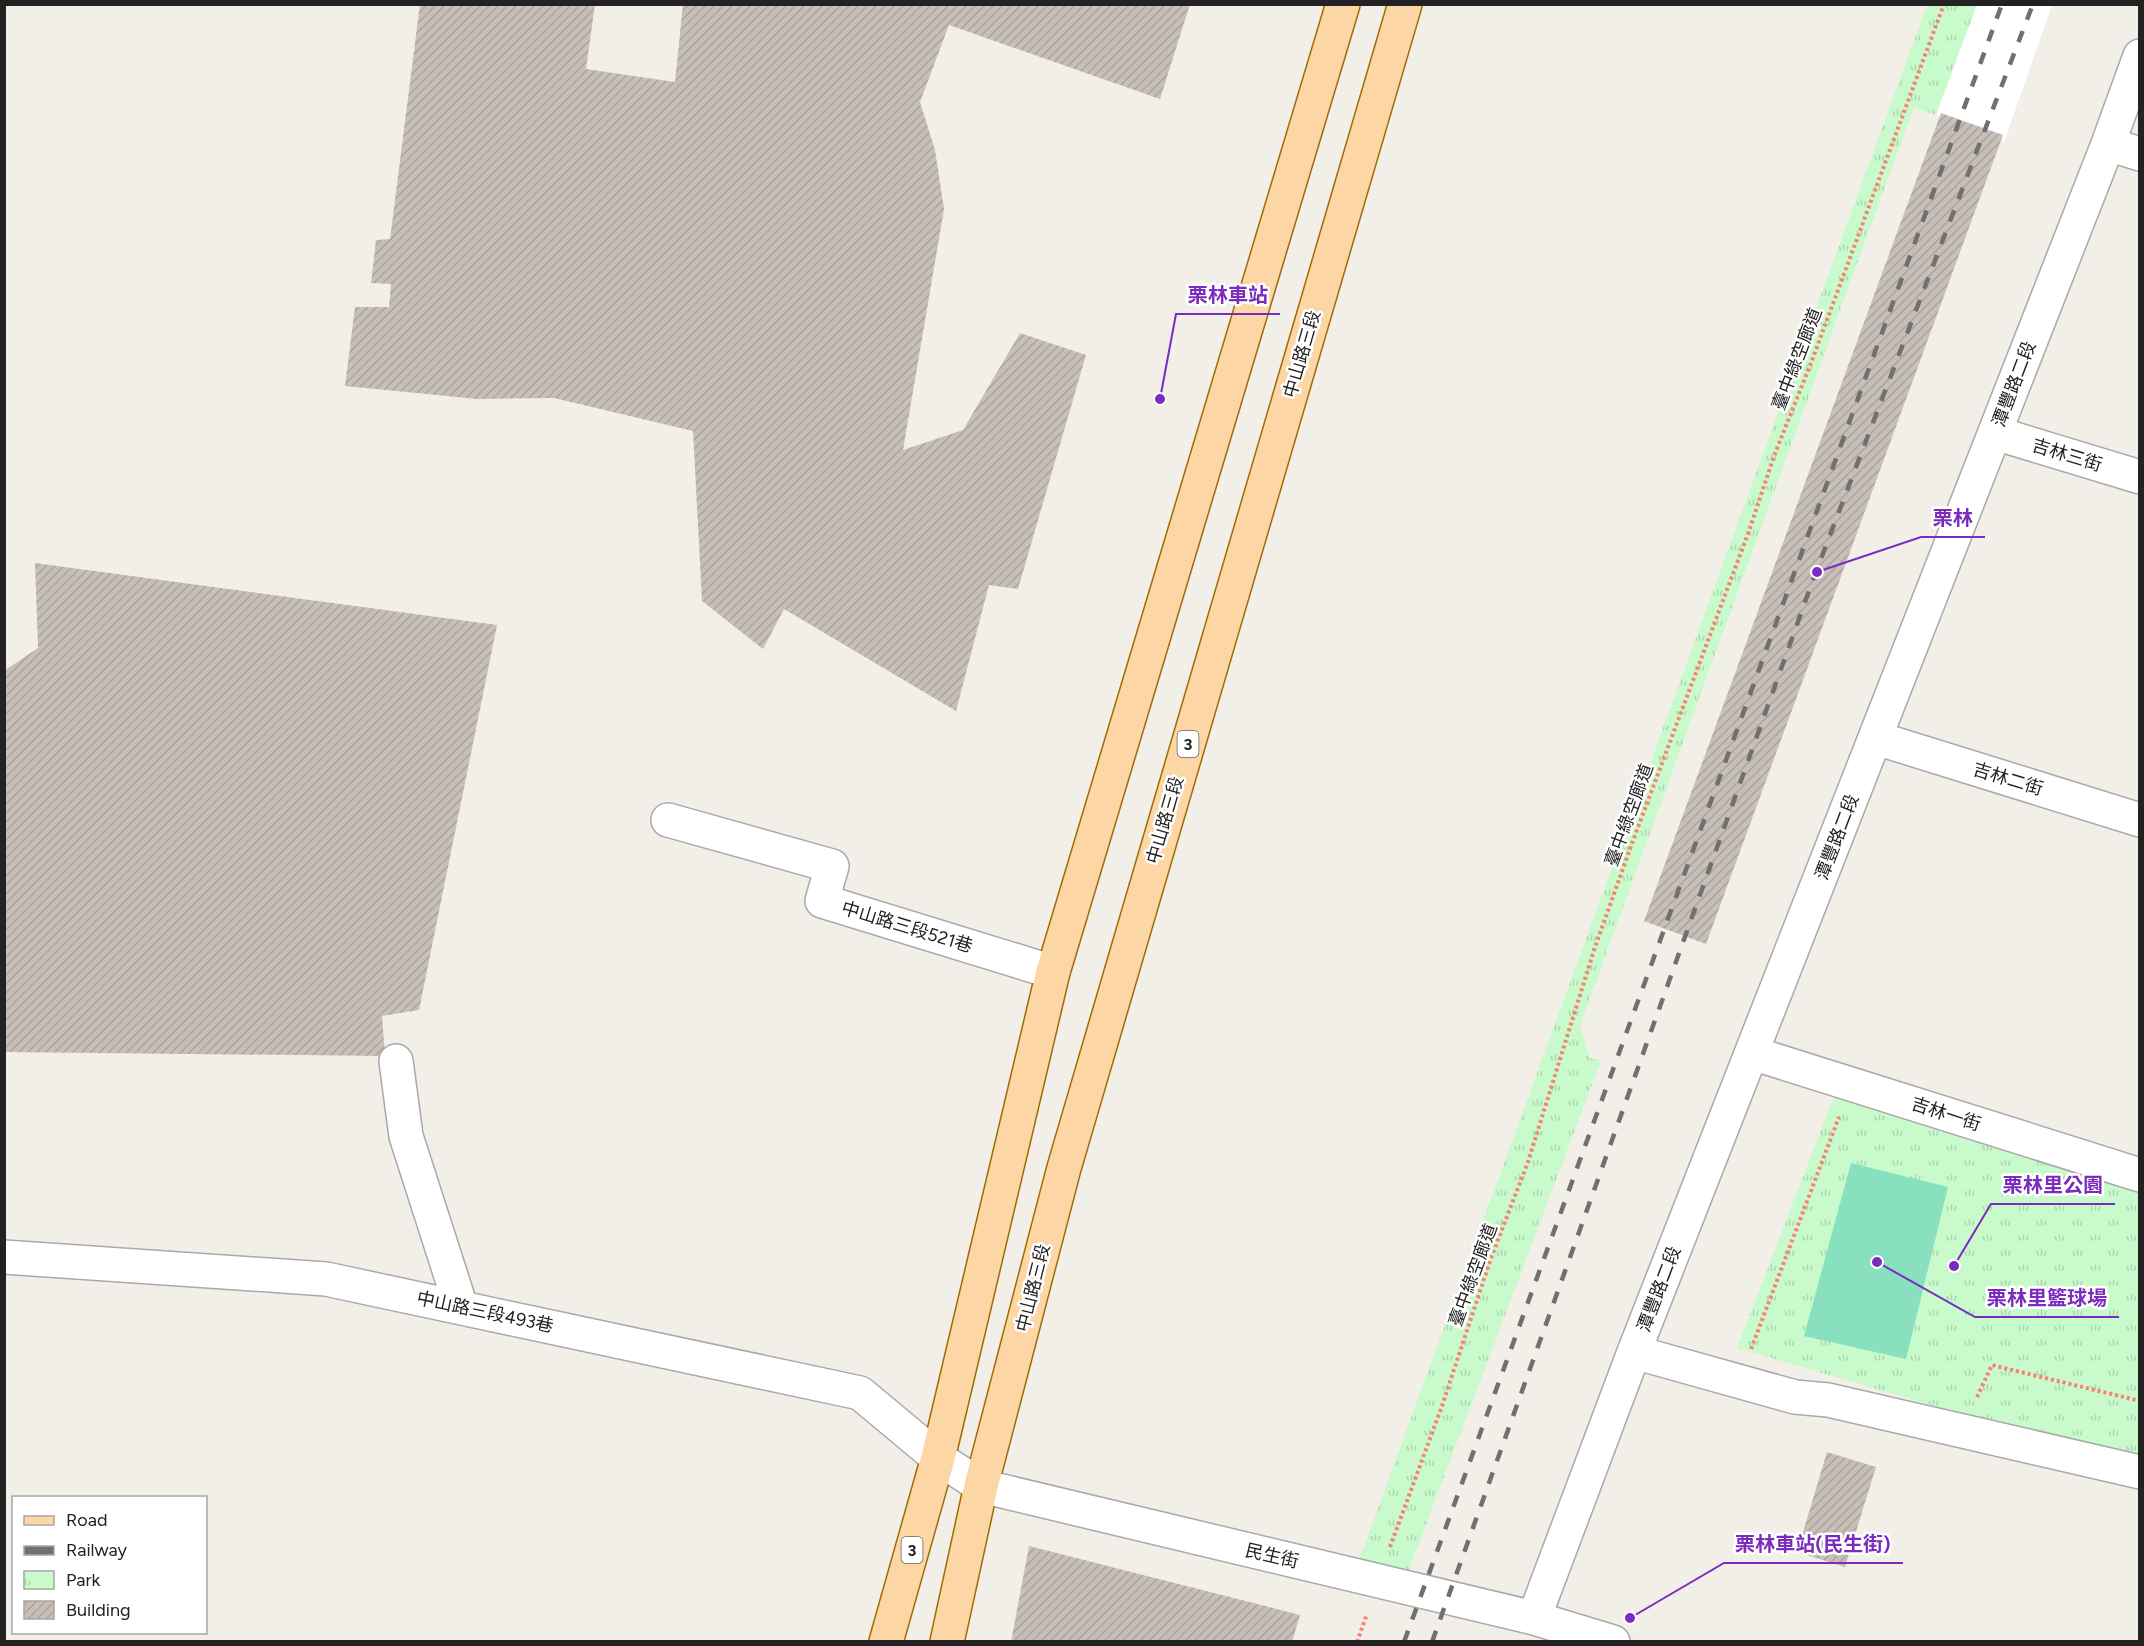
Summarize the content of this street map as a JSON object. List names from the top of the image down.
{
  "streets": {
    "main road": ["中山路三段", "3"],
    "street": [
      "潭豐路二段",
      "吉林三街",
      "吉林二街",
      "中山路三段521巷",
      "吉林一街",
      "中山路三段493巷",
      "民生街"
    ],
    "path": ["臺中綠空廊道"]
  },
  "crossings": [
    ["中山路三段", "民生街"],
    ["臺中綠空廊道", "民生街"],
    ["潭豐路二段", "吉林三街"],
    ["潭豐路二段", "吉林二街"],
    ["潭豐路二段", "吉林一街"],
    ["潭豐路二段", "民生街"],
    ["3", "中山路三段521巷"],
    ["3", "中山路三段493巷"],
    ["3", "民生街"],
    ["中山路三段493巷", "民生街"]
  ],
  "places": [
    "栗林車站",
    "栗林",
    "栗林里籃球場",
    "栗林里公園",
    "栗林車站(民生街)"
  ],
  "legend": [
    "Road",
    "Railway",
    "Park",
    "Building"
  ]
}
